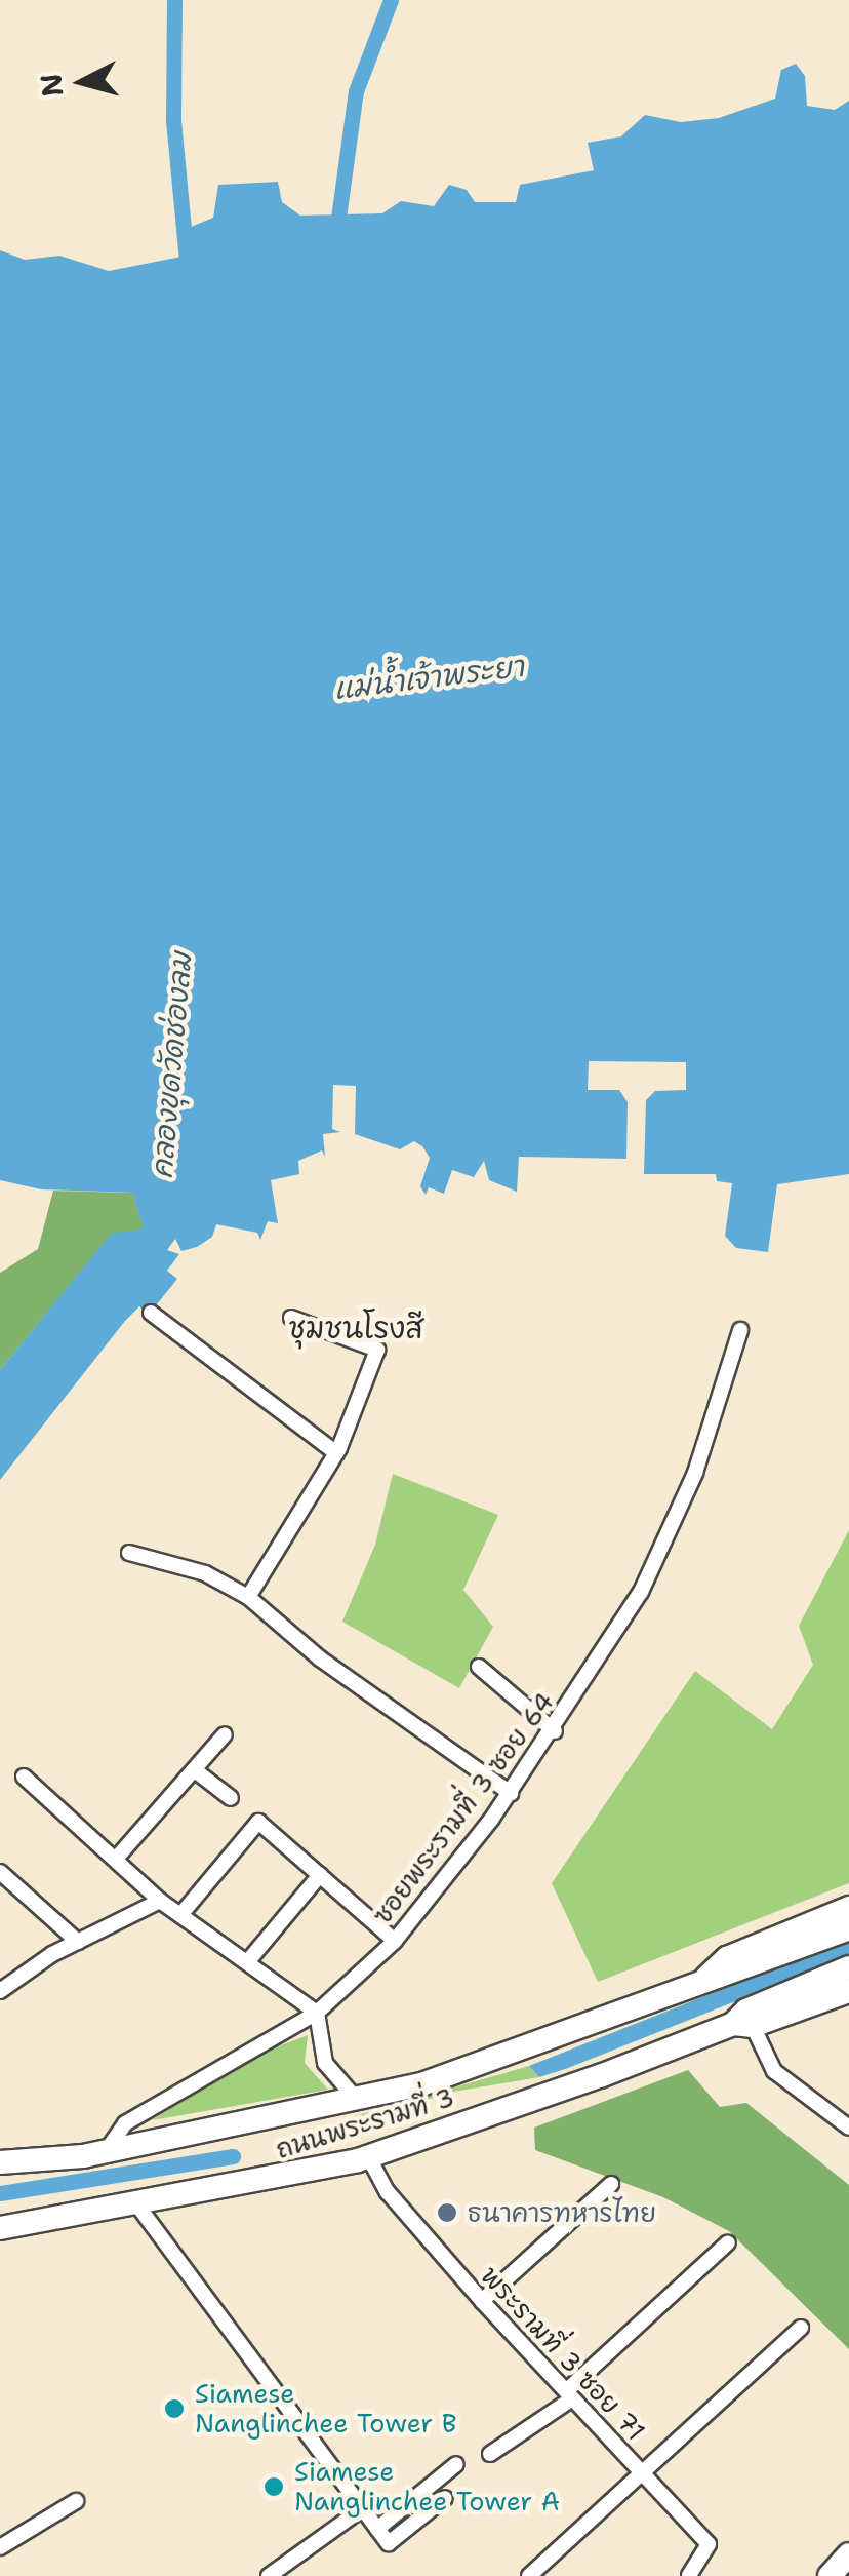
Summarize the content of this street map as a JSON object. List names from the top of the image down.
{
  "streets": {
    "main road": ["ถนนพระรามที่ 3"],
    "street": ["ซอยพระรามที่ 3 ซอย 64", "พระรามที่ 3 ซอย 71"]
  },
  "crossings": [
    ["ซอยพระรามที่ 3 ซอย 64", "ถนนพระรามที่ 3"],
    ["ถนนพระรามที่ 3", "พระรามที่ 3 ซอย 71"]
  ],
  "districts": ["ชุมชนโรงสี"],
  "water": ["แม่น้ำเจ้าพระยา", "คลองขุดวัดช่องลม"],
  "places": ["ธนาคารทหารไทย", "Siamese Nanglinchee Tower B", "Siamese Nanglinchee Tower A"],
  "north": "left"
}
